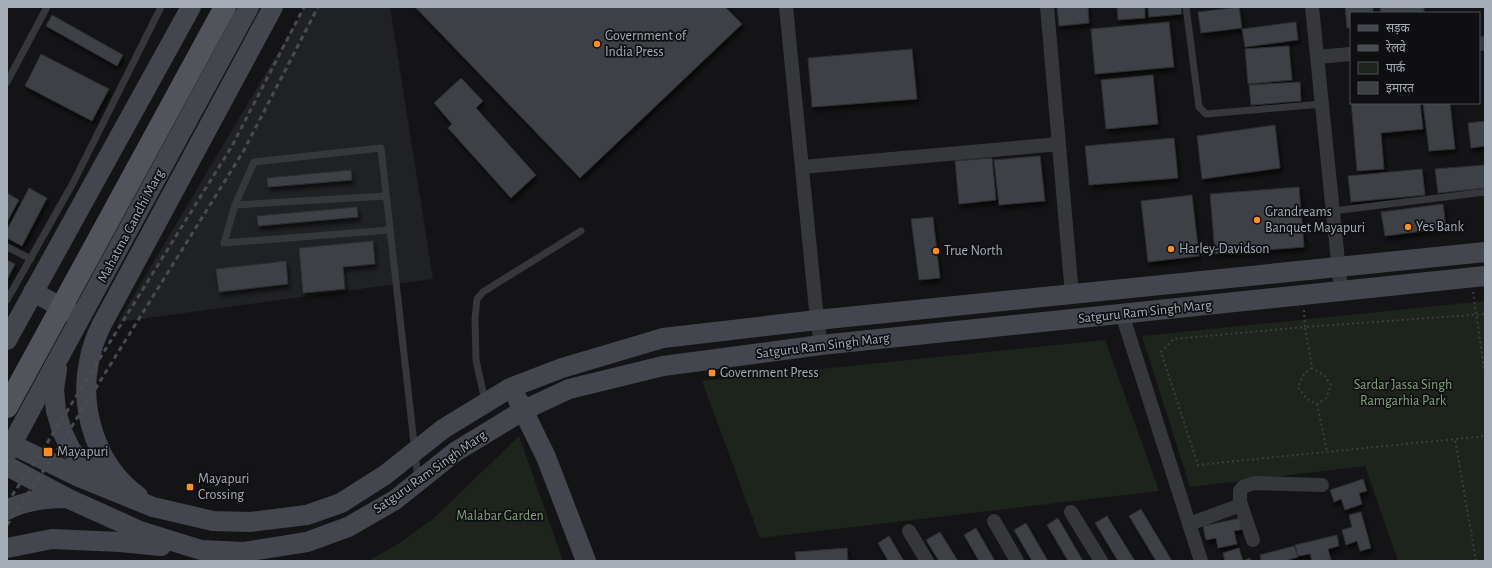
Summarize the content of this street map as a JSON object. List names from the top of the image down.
{
  "streets": {
    "main road": ["Mahatma Gandhi Marg", "Satguru Ram Singh Marg"]
  },
  "crossings": [
    ["Mahatma Gandhi Marg", "Satguru Ram Singh Marg"]
  ],
  "parks": ["Sardar Jassa Singh Ramgarhia Park", "Malabar Garden"],
  "places": {
    "other": [
      "Government of India Press",
      "Grandreams Banquet Mayapuri",
      "Yes Bank",
      "Harley-Davidson",
      "True North"
    ],
    "transit": ["Government Press", "Mayapuri", "Mayapuri Crossing"]
  },
  "legend": [
    "सड़क",
    "रेलवे",
    "पार्क",
    "इमारत"
  ]
}
